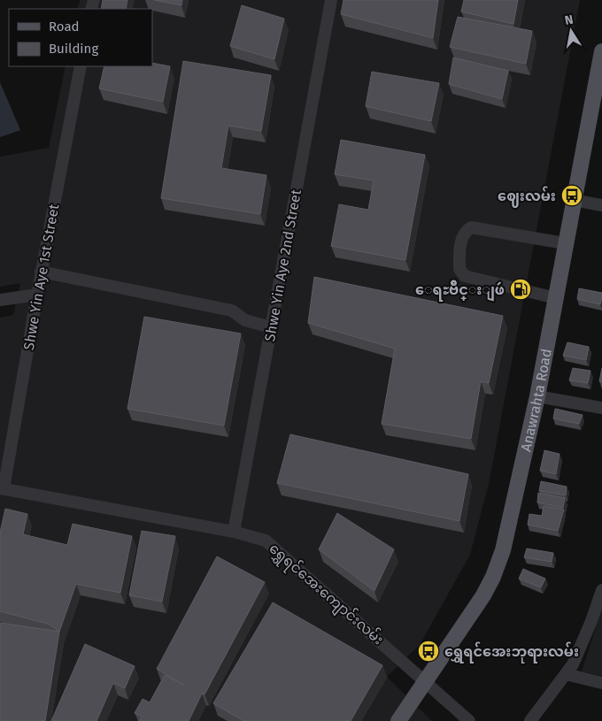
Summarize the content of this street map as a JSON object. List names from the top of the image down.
{
  "streets": {
    "main road": ["Anawrahta Road"],
    "street": ["Shwe Yin Aye 2nd Street", "Shwe Yin Aye 1st Street", "ရွှေရင်အေးကျောင်းလမ်း"]
  },
  "crossings": [
    ["Shwe Yin Aye 2nd Street", "ရွှေရင်အေးကျောင်းလမ်း"],
    ["Shwe Yin Aye 1st Street", "ရွှေရင်အေးကျောင်းလမ်း"],
    ["Anawrahta Road", "ရွှေရင်အေးကျောင်းလမ်း"]
  ],
  "places": {
    "bus stop": ["ဈေးလမ်း", "ရွှေရင်အေးဘုရားလမ်း"],
    "fuel station": ["ေရႊဗ်ိဳင္းျဖဴ"]
  },
  "legend": ["Road", "Building"],
  "north": "top"
}
